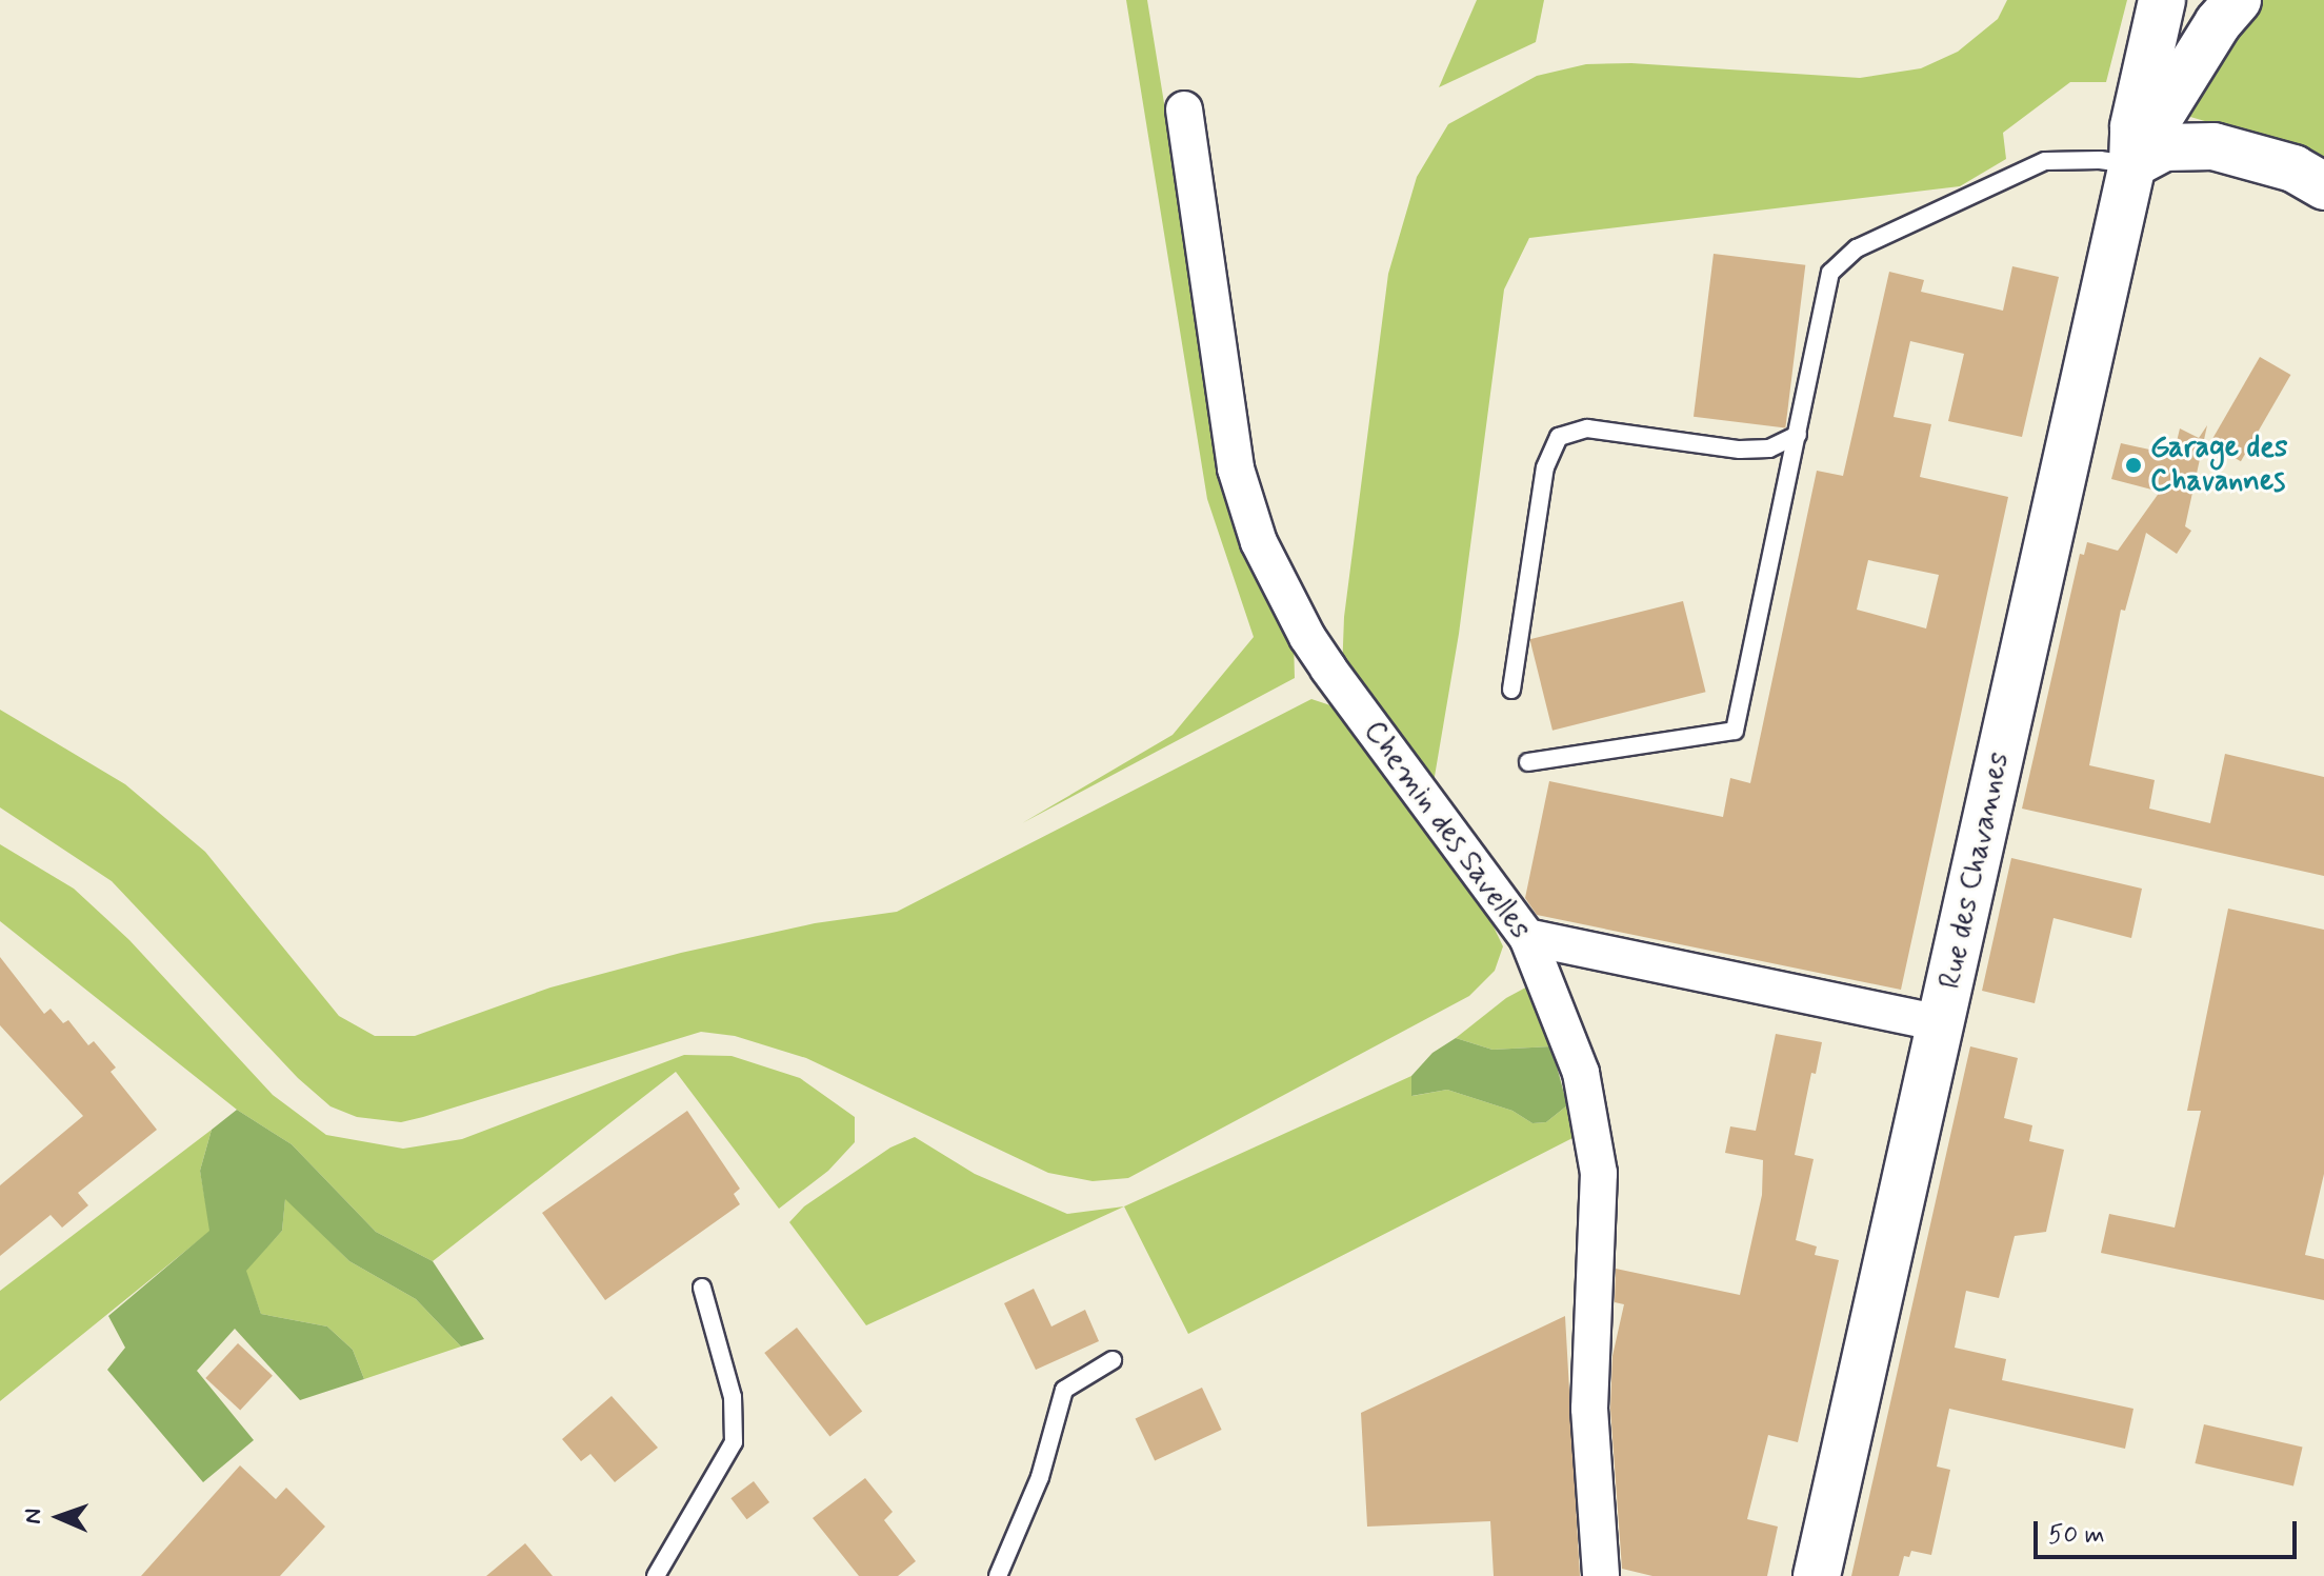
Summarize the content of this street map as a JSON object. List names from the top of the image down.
{
  "streets": {
    "main road": ["Rue des Chavannes"],
    "street": ["Chemin des Savelles"]
  },
  "places": ["Garage des Chavannes"],
  "scale_bar": "50 m",
  "north": "left"
}
